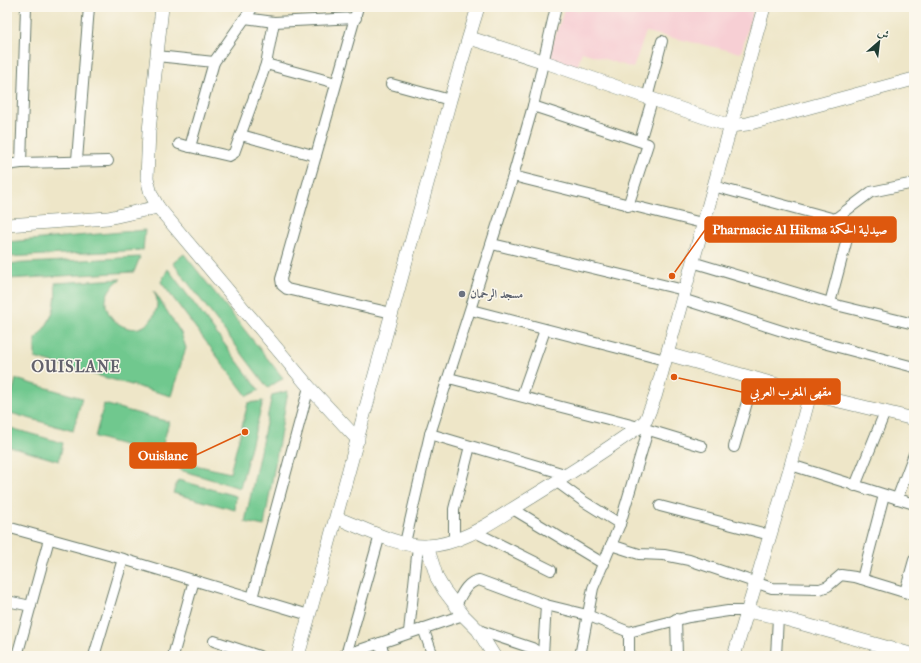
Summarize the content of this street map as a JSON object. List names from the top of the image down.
{
  "districts": ["OUISLANE"],
  "places": [
    "Pharmacie Al Hikma صيدلية الحكمة",
    "مسجد الرحمان",
    "مقهى المغرب العربي",
    "Ouislane"
  ],
  "north": "top right"
}
